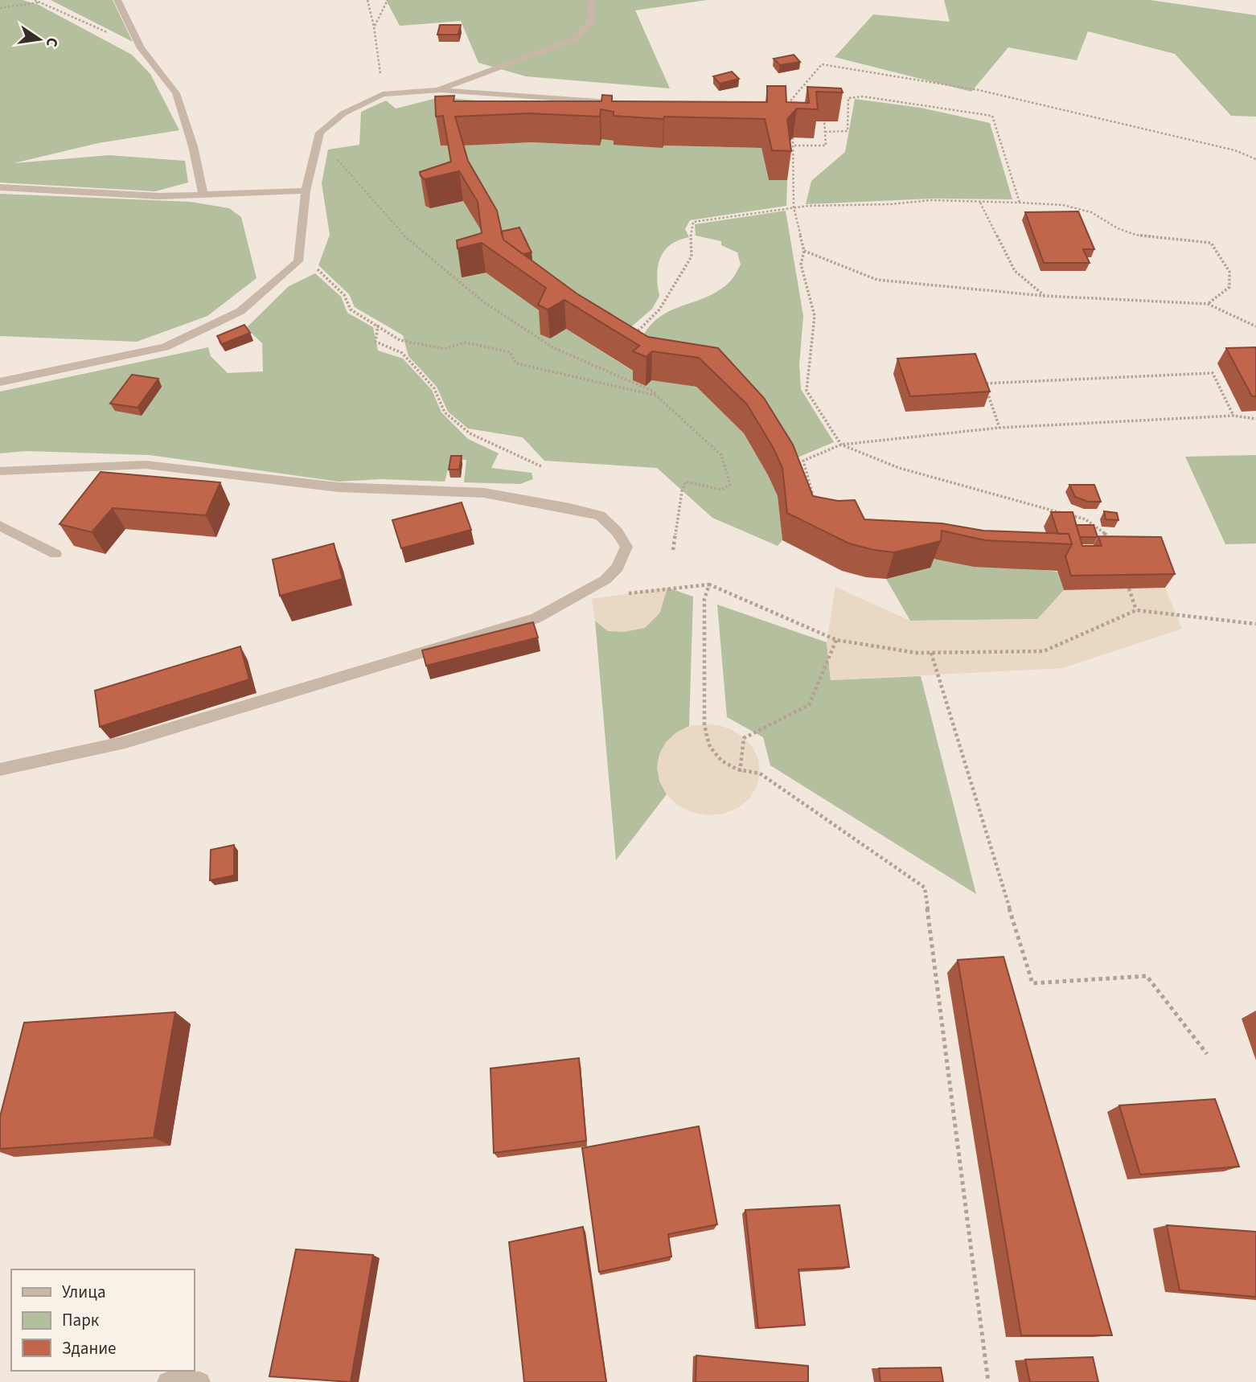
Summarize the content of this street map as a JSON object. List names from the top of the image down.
{
  "legend": ["Улица", "Парк", "Здание"],
  "north": "right"
}
